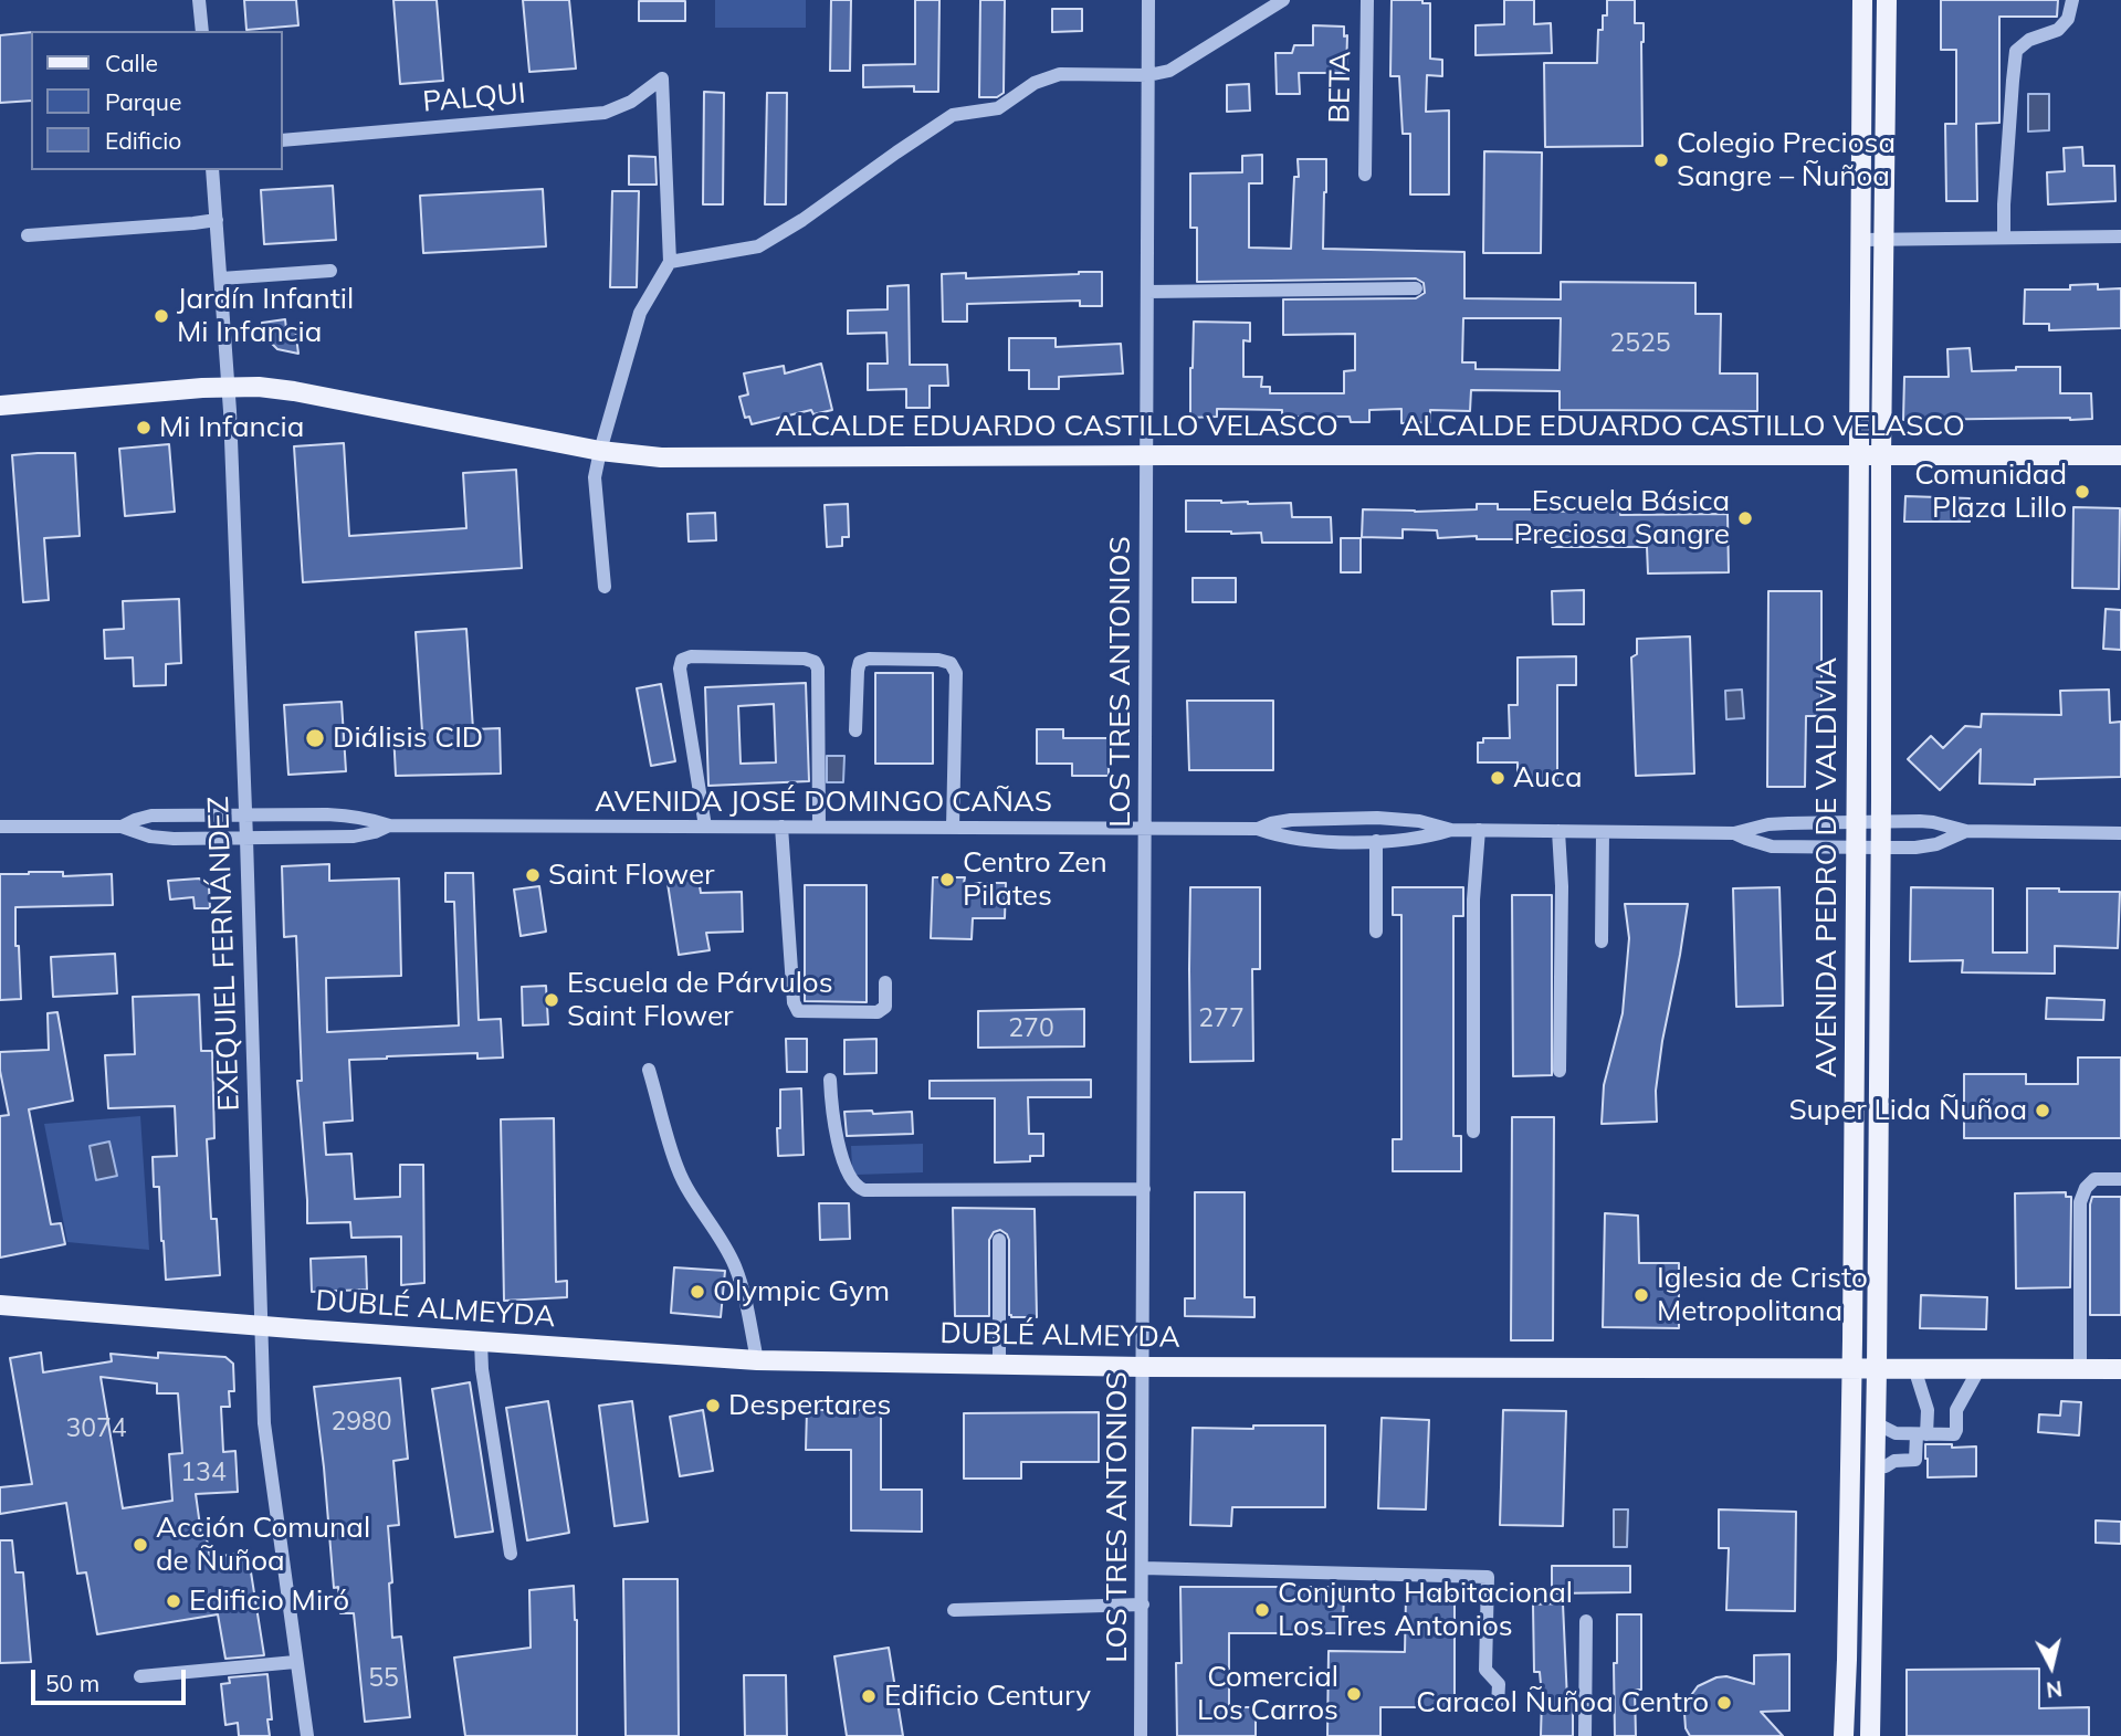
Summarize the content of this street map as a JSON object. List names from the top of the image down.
{
  "streets": {
    "main road": ["ALCALDE EDUARDO CASTILLO VELASCO", "AVENIDA PEDRO DE VALDIVIA", "DUBLÉ ALMEYDA"],
    "street": [
      "BETA",
      "PALQUI",
      "LOS TRES ANTONIOS",
      "AVENIDA JOSÉ DOMINGO CAÑAS",
      "EXEQUIEL FERNÁNDEZ"
    ]
  },
  "crossings": [
    ["ALCALDE EDUARDO CASTILLO VELASCO", "LOS TRES ANTONIOS"],
    ["ALCALDE EDUARDO CASTILLO VELASCO", "AVENIDA PEDRO DE VALDIVIA"],
    ["ALCALDE EDUARDO CASTILLO VELASCO", "EXEQUIEL FERNÁNDEZ"],
    ["LOS TRES ANTONIOS", "AVENIDA JOSÉ DOMINGO CAÑAS"],
    ["LOS TRES ANTONIOS", "DUBLÉ ALMEYDA"],
    ["AVENIDA JOSÉ DOMINGO CAÑAS", "AVENIDA PEDRO DE VALDIVIA"],
    ["AVENIDA JOSÉ DOMINGO CAÑAS", "EXEQUIEL FERNÁNDEZ"],
    ["AVENIDA PEDRO DE VALDIVIA", "DUBLÉ ALMEYDA"],
    ["EXEQUIEL FERNÁNDEZ", "DUBLÉ ALMEYDA"]
  ],
  "places": [
    "Colegio Preciosa Sangre – Ñuñoa",
    "Jardín Infantil Mi Infancia",
    "Mi Infancia",
    "Comunidad Plaza Lillo",
    "Escuela Básica Preciosa Sangre",
    "Diálisis CID",
    "Auca",
    "Saint Flower",
    "Centro Zen Pilates",
    "Escuela de Párvulos Saint Flower",
    "Super Lida Ñuñoa",
    "Olympic Gym",
    "Iglesia de Cristo Metropolitana",
    "Despertares",
    "Acción Comunal de Ñuñoa",
    "Edificio Miró",
    "Conjunto Habitacional Los Tres Antonios",
    "Comercial Los Carros",
    "Edificio Century",
    "Caracol Ñuñoa Centro"
  ],
  "house_numbers": [
    "2525",
    "277",
    "270",
    "2980",
    "3074",
    "134",
    "55"
  ],
  "legend": ["Calle", "Parque", "Edificio"],
  "scale_bar": "50 m",
  "north": "bottom"
}
